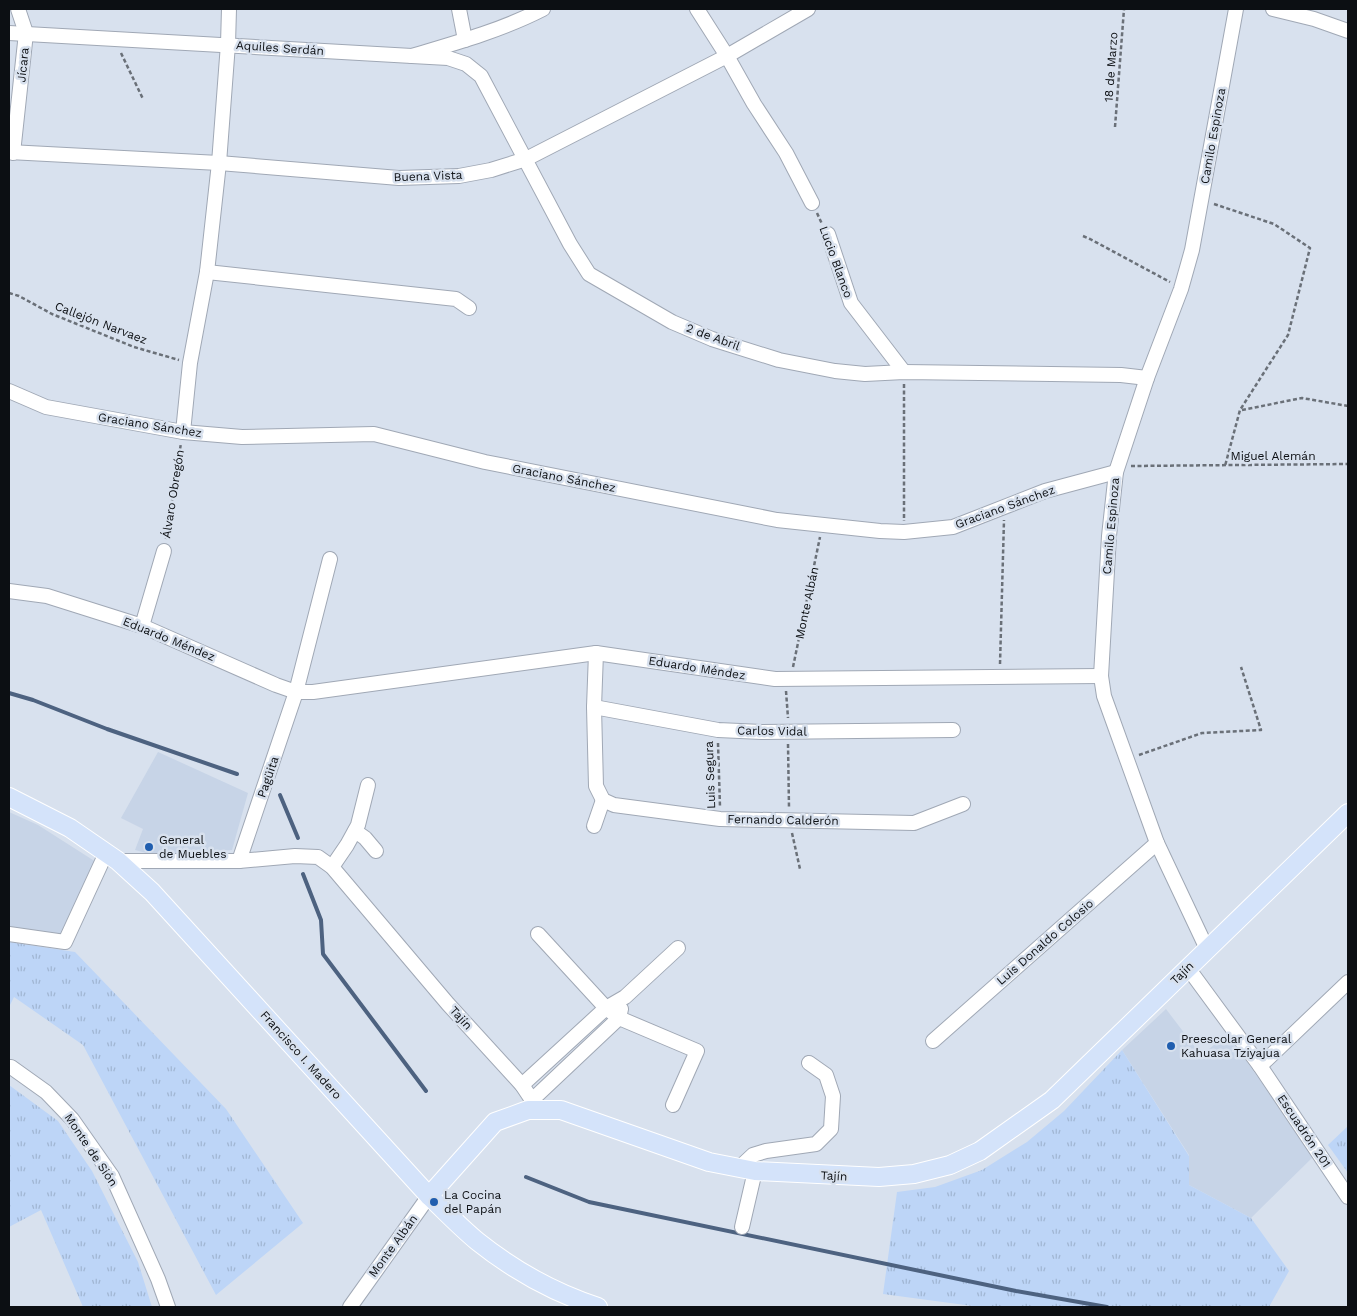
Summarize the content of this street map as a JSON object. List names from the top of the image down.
{
  "streets": {
    "main road": ["Monte Albán", "Tajín", "Francisco I. Madero"],
    "street": [
      "Aquiles Serdán",
      "Jícara",
      "Camilo Espinoza",
      "Buena Vista",
      "Lucio Blanco",
      "2 de Abril",
      "Graciano Sánchez",
      "Álvaro Obregón",
      "Eduardo Méndez",
      "Carlos Vidal",
      "Pagüita",
      "Fernando Calderón",
      "Luis Donaldo Colosio",
      "Escuadrón 201",
      "Monte de Sión"
    ],
    "path": [
      "18 de Marzo",
      "Callejón Narvaez",
      "Miguel Alemán",
      "Luis Segura"
    ]
  },
  "crossings": [
    ["Aquiles Serdán", "Jícara"],
    ["Aquiles Serdán", "2 de Abril"],
    ["Aquiles Serdán", "Álvaro Obregón"],
    ["Jícara", "Buena Vista"],
    ["Camilo Espinoza", "2 de Abril"],
    ["Camilo Espinoza", "Graciano Sánchez"],
    ["Camilo Espinoza", "Miguel Alemán"],
    ["Camilo Espinoza", "Eduardo Méndez"],
    ["Camilo Espinoza", "Luis Donaldo Colosio"],
    ["Camilo Espinoza", "Tajín"],
    ["Buena Vista", "2 de Abril"],
    ["Buena Vista", "Álvaro Obregón"],
    ["Lucio Blanco", "2 de Abril"],
    ["Callejón Narvaez", "Álvaro Obregón"],
    ["Graciano Sánchez", "Álvaro Obregón"],
    ["Graciano Sánchez", "Monte Albán"],
    ["Álvaro Obregón", "Eduardo Méndez"],
    ["Monte Albán", "Eduardo Méndez"],
    ["Monte Albán", "Carlos Vidal"],
    ["Monte Albán", "Fernando Calderón"],
    ["Monte Albán", "Tajín"],
    ["Monte Albán", "Francisco I. Madero"],
    ["Eduardo Méndez", "Pagüita"],
    ["Carlos Vidal", "Luis Segura"],
    ["Luis Segura", "Fernando Calderón"],
    ["Pagüita", "Tajín"],
    ["Tajín", "Escuadrón 201"]
  ],
  "places": ["General de Muebles", "Preescolar General Kahuasa Tziyajua", "La Cocina del Papán"]
}
